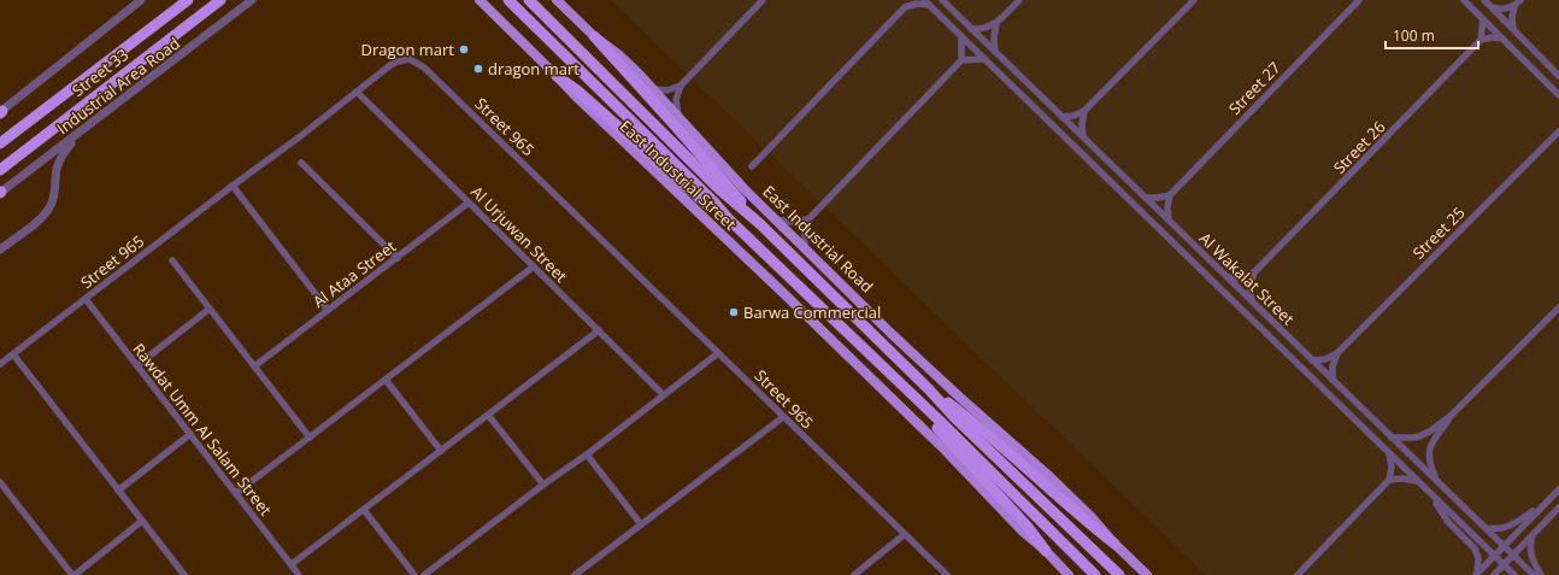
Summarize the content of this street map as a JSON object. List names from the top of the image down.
{
  "streets": {
    "highway": ["Street 33", "East Industrial Road"],
    "main road": ["East Industrial Street"],
    "street": [
      "Industrial Area Road",
      "Street 27",
      "Street 965",
      "Street 26",
      "Street 25",
      "Al Urjuwan Street",
      "Al Ataa Street",
      "Al Wakalat Street",
      "Rawdat Umm Al Salam Street"
    ]
  },
  "crossings": [
    ["Street 965", "Al Urjuwan Street"],
    ["Street 965", "Rawdat Umm Al Salam Street"],
    ["Street 26", "Al Wakalat Street"],
    ["Al Urjuwan Street", "Al Ataa Street"]
  ],
  "places": ["Dragon mart", "dragon mart", "Barwa Commercial"],
  "scale_bar": "100 m"
}
